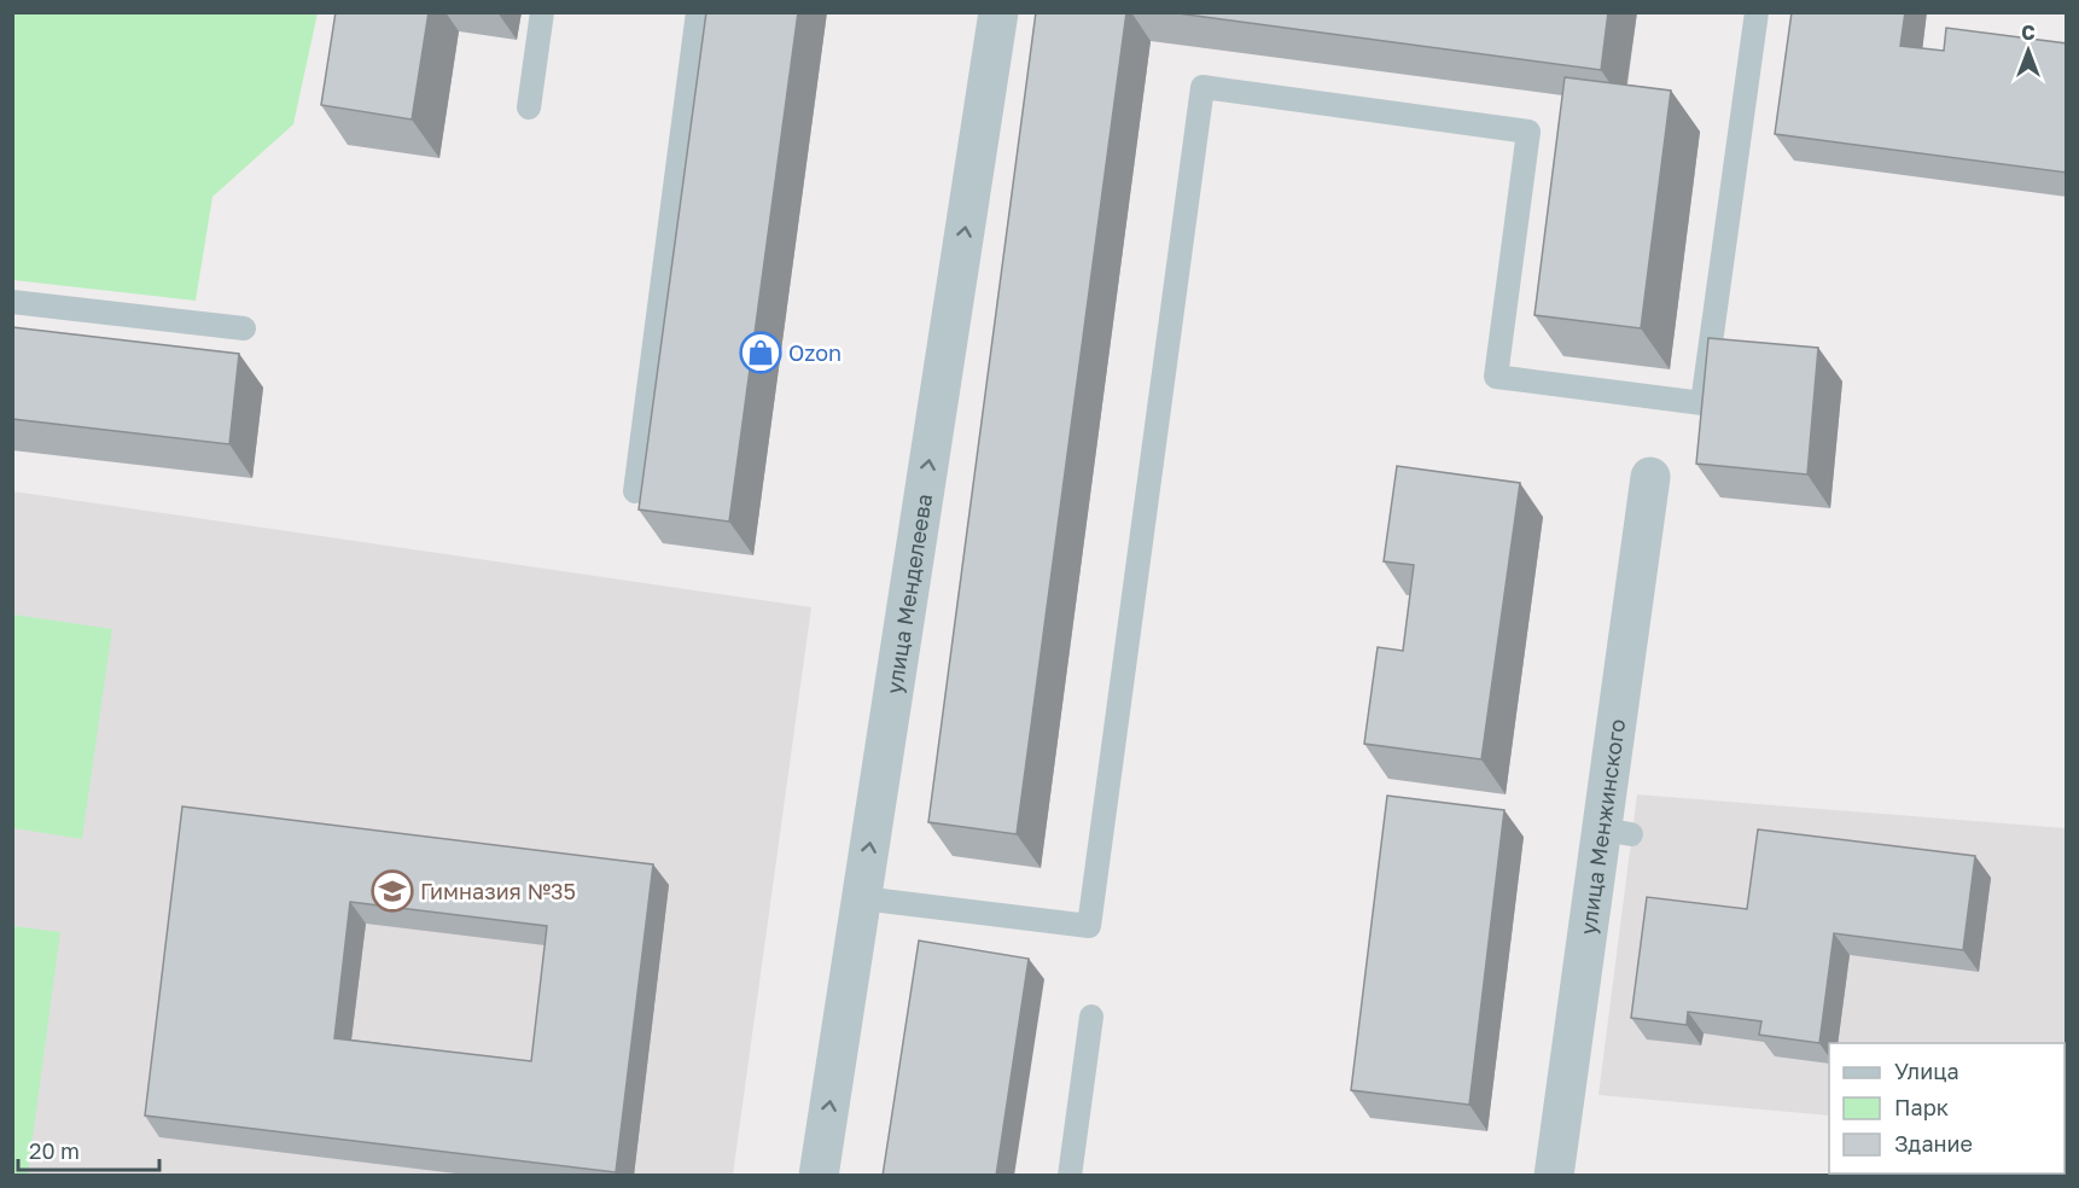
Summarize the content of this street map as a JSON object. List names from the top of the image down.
{
  "streets": {
    "street": ["улица Менделеева", "улица Менжинского"]
  },
  "one_way": ["улица Менделеева"],
  "places": {
    "shop": ["Ozon"],
    "school or university": ["Гимназия №35"]
  },
  "legend": ["Улица", "Парк", "Здание"],
  "scale_bar": "20 m",
  "north": "top"
}
